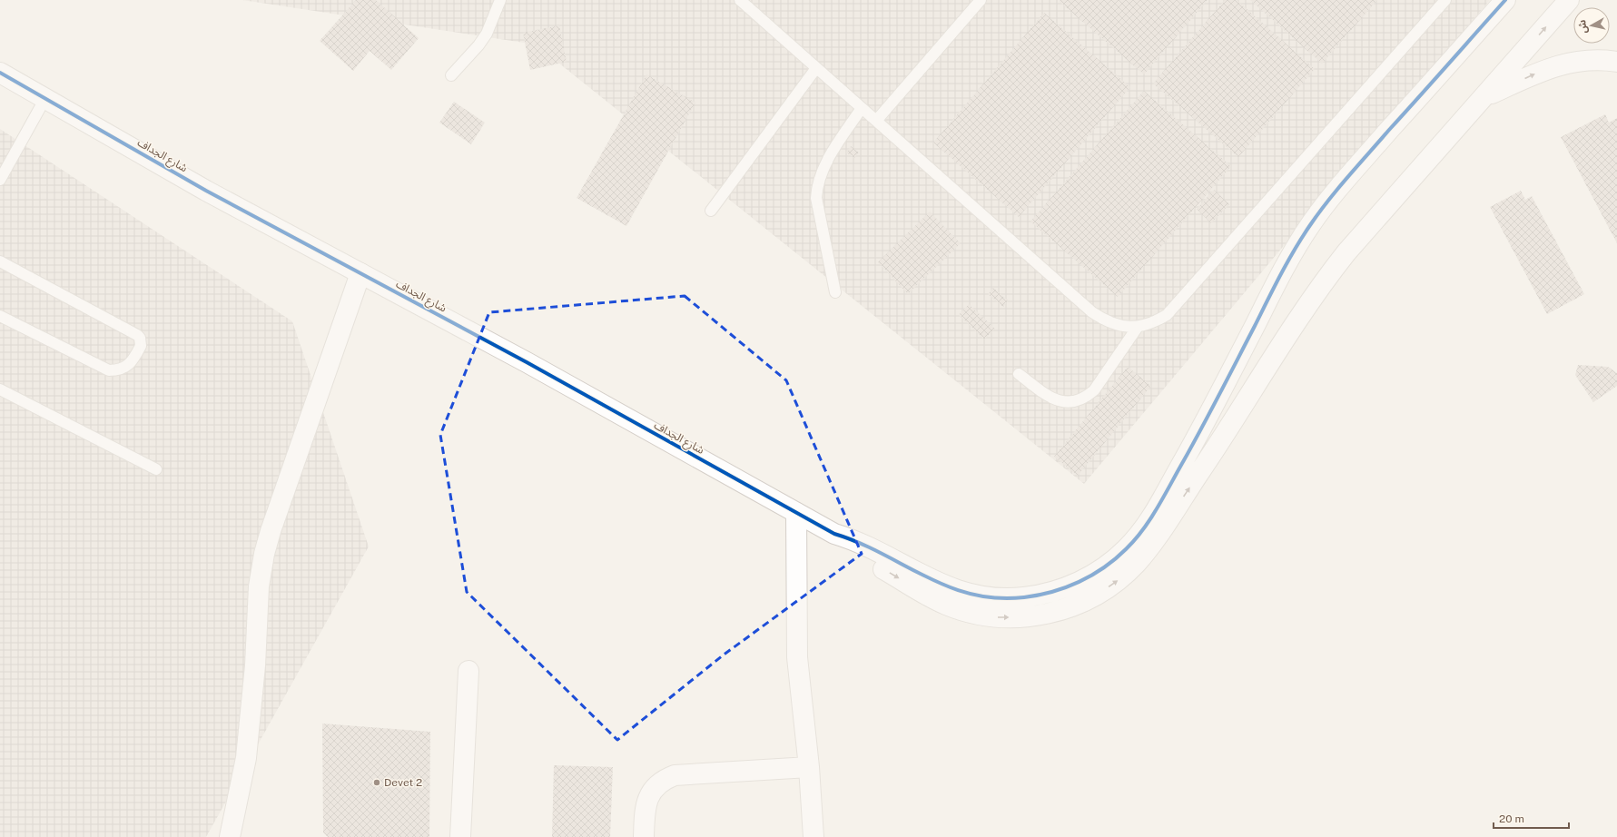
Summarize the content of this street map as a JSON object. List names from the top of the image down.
{
  "streets": {
    "street": ["شارع الجداف"]
  },
  "places": ["Devet 2"],
  "scale_bar": "20 m",
  "north": "left"
}
